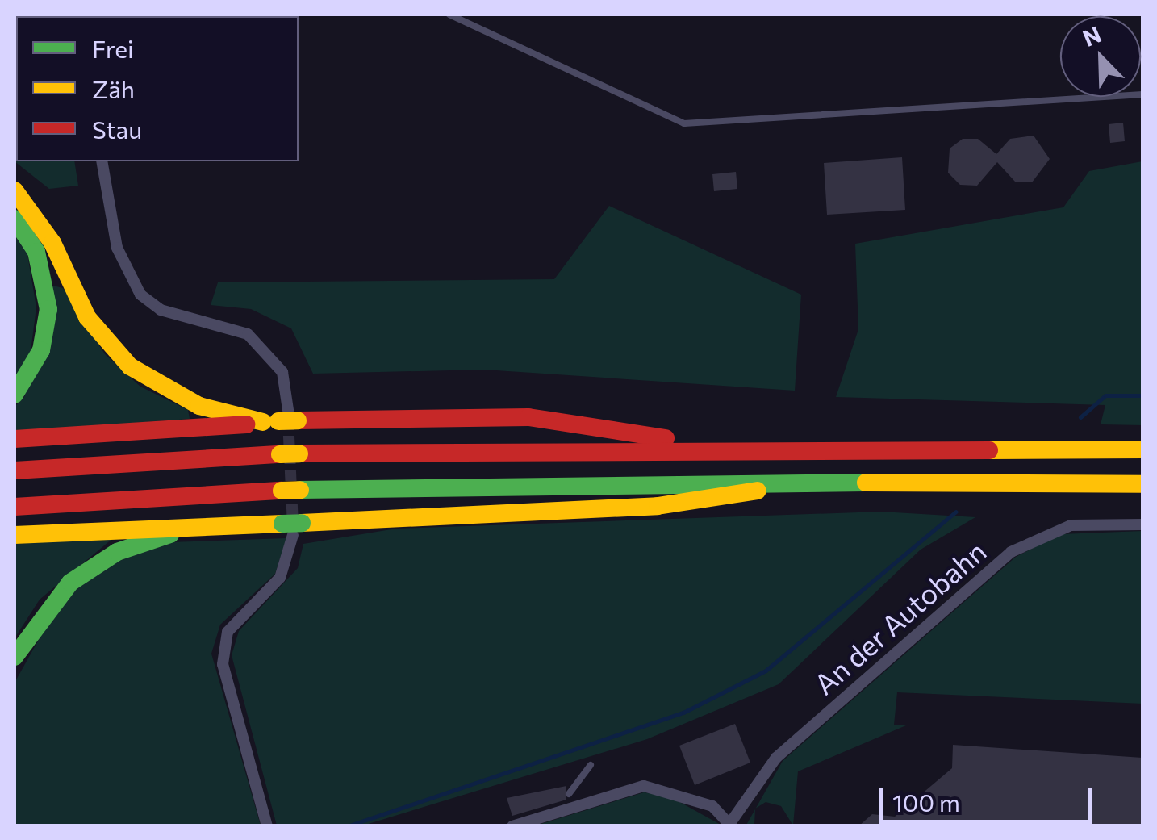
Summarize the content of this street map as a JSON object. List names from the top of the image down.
{
  "streets": {
    "street": ["An der Autobahn"]
  },
  "legend": ["Frei", "Zäh", "Stau"],
  "scale_bar": "100 m",
  "north": "top left"
}
